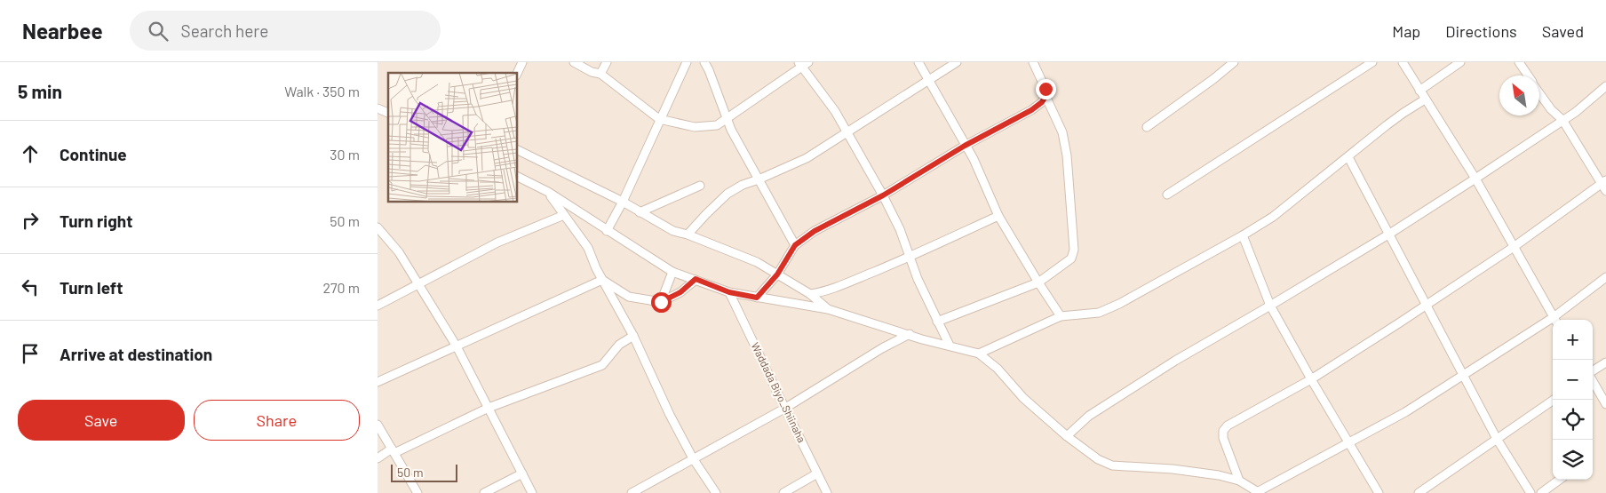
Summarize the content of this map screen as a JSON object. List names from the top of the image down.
{
  "streets": {
    "street": ["Waddada Biyo_Shiinaha"]
  },
  "scale_bar": "50 m",
  "north": "top left",
  "page": {
    "header": "Nearbee",
    "search": "Search here",
    "nav": ["Map", "Directions", "Saved"],
    "heading": ["5 min", "Walk · 350 m"],
    "list": [
      ["Continue", "30 m"],
      ["Turn right", "50 m"],
      ["Turn left", "270 m"],
      "Arrive at destination"
    ],
    "map_buttons": ["+", "−"],
    "buttons": ["Save", "Share"],
    "scale": "50 m"
  }
}
